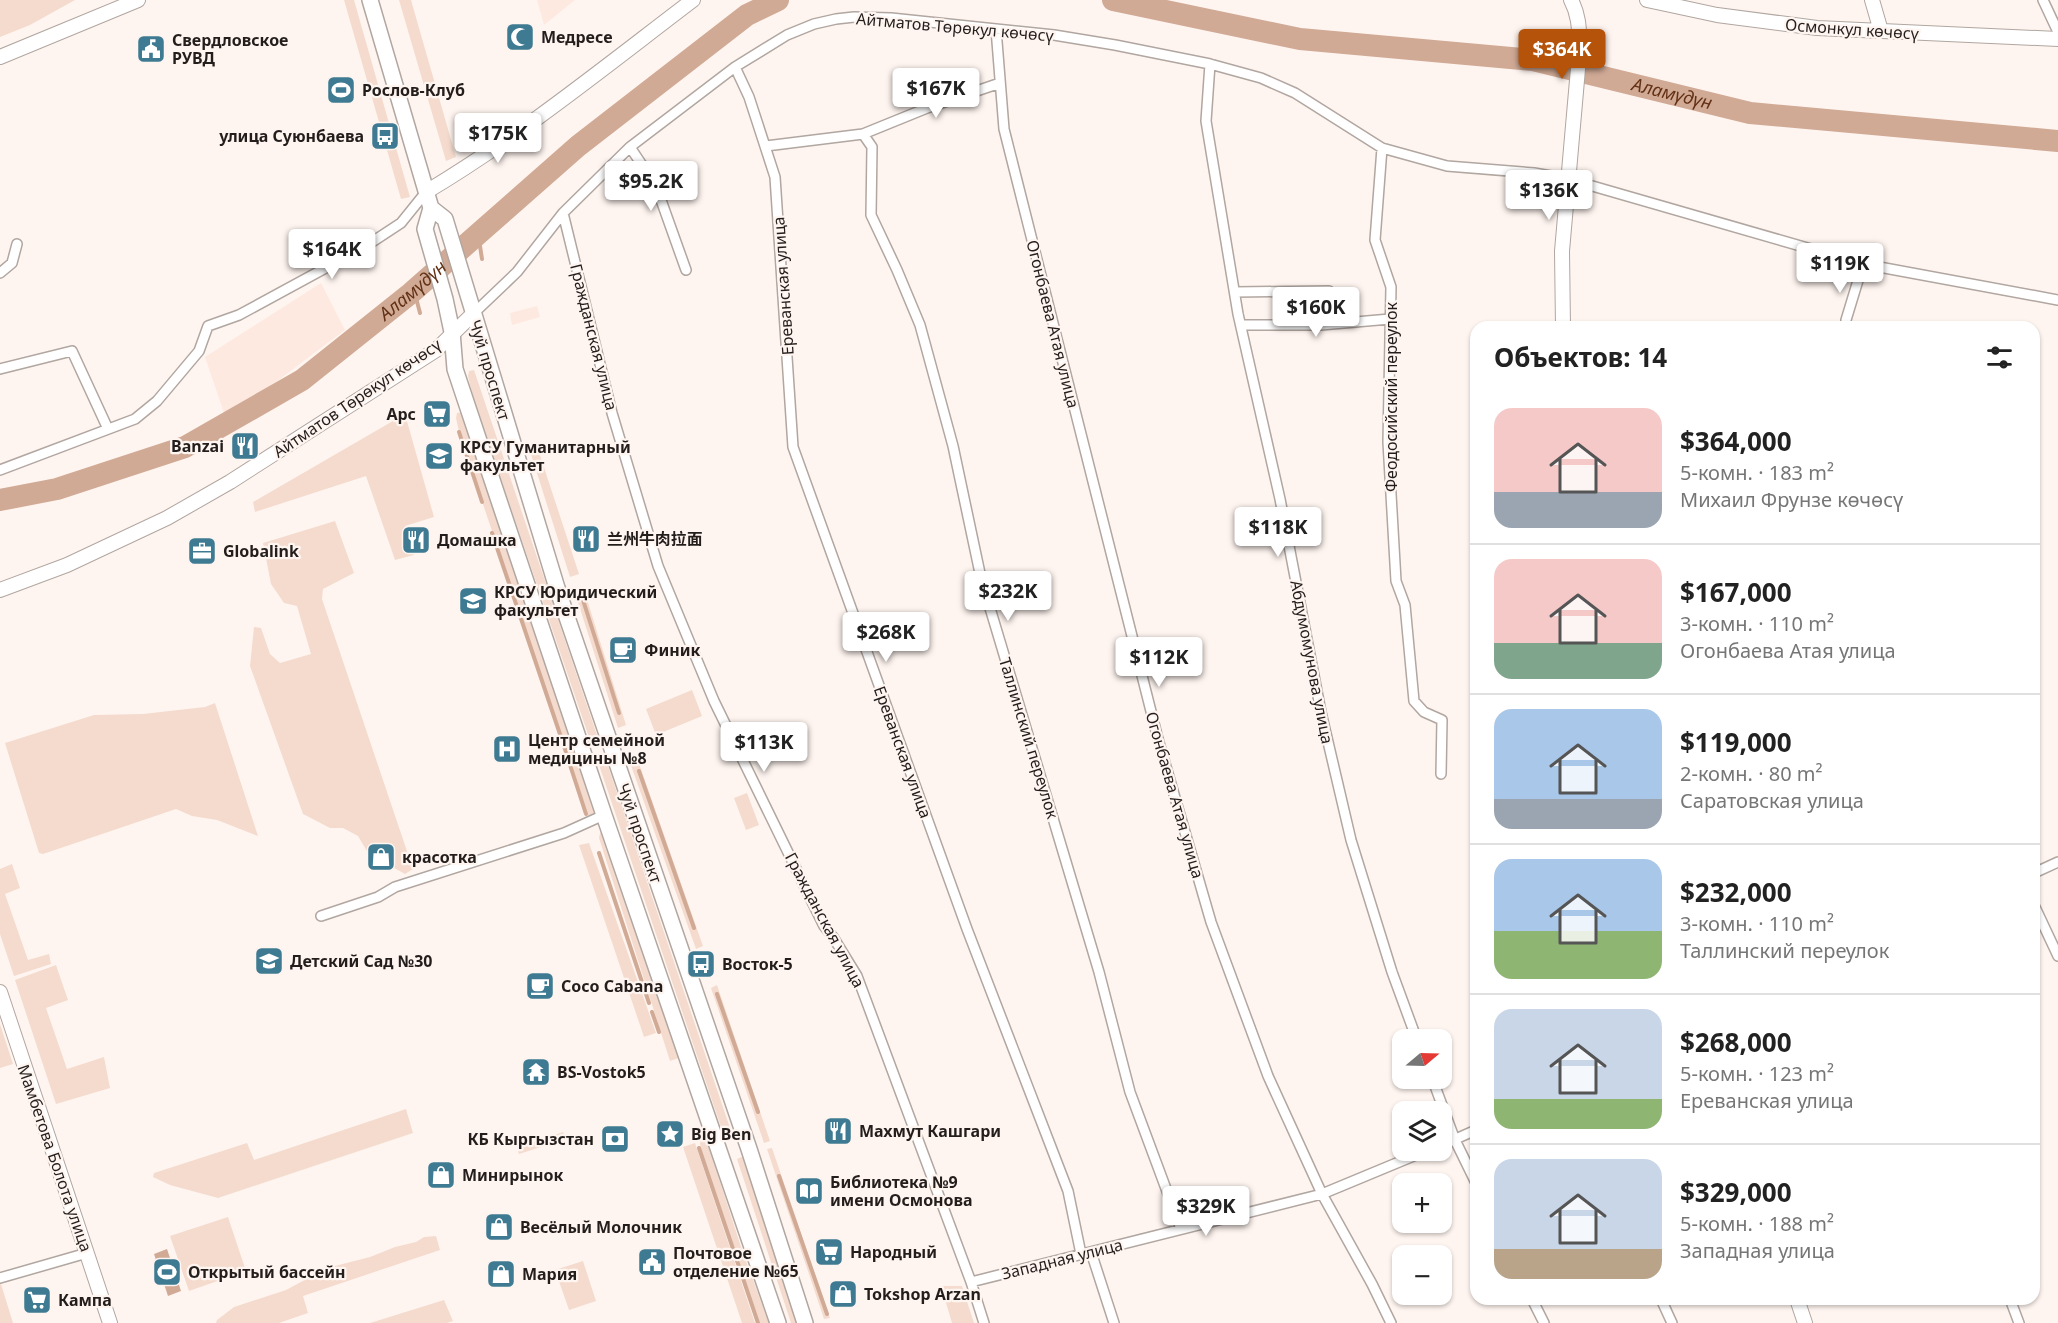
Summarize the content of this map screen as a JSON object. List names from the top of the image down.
{
  "streets": {
    "main road": ["Чуй проспект"],
    "street": [
      "Айтматов Төрөкул көчөсү",
      "Осмонкул көчөсү",
      "Ереванская улица",
      "Огонбаева Атая улица",
      "Гражданская улица",
      "Феодосийский переулок",
      "Абдумомунова улица",
      "Таллинский переулок",
      "Мамбетова Болота улица",
      "Западная улица"
    ]
  },
  "crossings": [
    ["Айтматов Төрөкул көчөсү", "Ереванская улица"],
    ["Айтматов Төрөкул көчөсү", "Огонбаева Атая улица"],
    ["Айтматов Төрөкул көчөсү", "Гражданская улица"],
    ["Айтматов Төрөкул көчөсү", "Чуй проспект"],
    ["Айтматов Төрөкул көчөсү", "Феодосийский переулок"],
    ["Айтматов Төрөкул көчөсү", "Абдумомунова улица"],
    ["Ереванская улица", "Западная улица"],
    ["Огонбаева Атая улица", "Западная улица"],
    ["Гражданская улица", "Западная улица"],
    ["Таллинский переулок", "Западная улица"]
  ],
  "water": ["Аламүдүн"],
  "places": {
    "mosque": ["Медресе"],
    "public building": ["Свердловское РУВД", "Почтовое отделение №65"],
    "sports": ["Рослов-Клуб", "Открытый бассейн"],
    "bus stop": ["улица Суюнбаева", "Восток-5"],
    "supermarket": ["Арс", "Народный", "Кампа"],
    "restaurant": [
      "Banzai",
      "兰州牛肉拉面",
      "Домашка",
      "Махмут Кашгари"
    ],
    "school or university": ["КРСУ Гуманитарный факультет", "КРСУ Юридический факультет", "Детский Сад №30"],
    "office": ["Globalink"],
    "cafe": ["Финик", "Coco Cabana"],
    "hospital": ["Центр семейной медицины №8"],
    "shop": [
      "красотка",
      "Минирынок",
      "Весёлый Молочник",
      "Мария",
      "Tokshop Arzan"
    ],
    "temple": ["BS-Vostok5"],
    "place": ["Big Ben"],
    "bank": ["КБ Кыргызстан"],
    "library": ["Библиотека №9 имени Осмонова"]
  },
  "north": "right",
  "page": {
    "price": [
      "$364K",
      "$167K",
      "$175K",
      "$95.2K",
      "$136K",
      "$164K",
      "$119K",
      "$160K",
      "$118K",
      "$232K",
      "$268K",
      "$112K",
      "$113K",
      "$329K"
    ],
    "heading": "Объектов: 14",
    "list": [
      {
        "name": "$364,000",
        "note": "5-комн. · 183 m² · Михаил Фрунзе көчөсү"
      },
      {
        "name": "$167,000",
        "note": "3-комн. · 110 m² · Огонбаева Атая улица"
      },
      {
        "name": "$119,000",
        "note": "2-комн. · 80 m² · Саратовская улица"
      },
      {
        "name": "$232,000",
        "note": "3-комн. · 110 m² · Таллинский переулок"
      },
      {
        "name": "$268,000",
        "note": "5-комн. · 123 m² · Ереванская улица"
      },
      {
        "name": "$329,000",
        "note": "5-комн. · 188 m² · Западная улица"
      }
    ],
    "map_buttons": ["+", "−"]
  }
}
